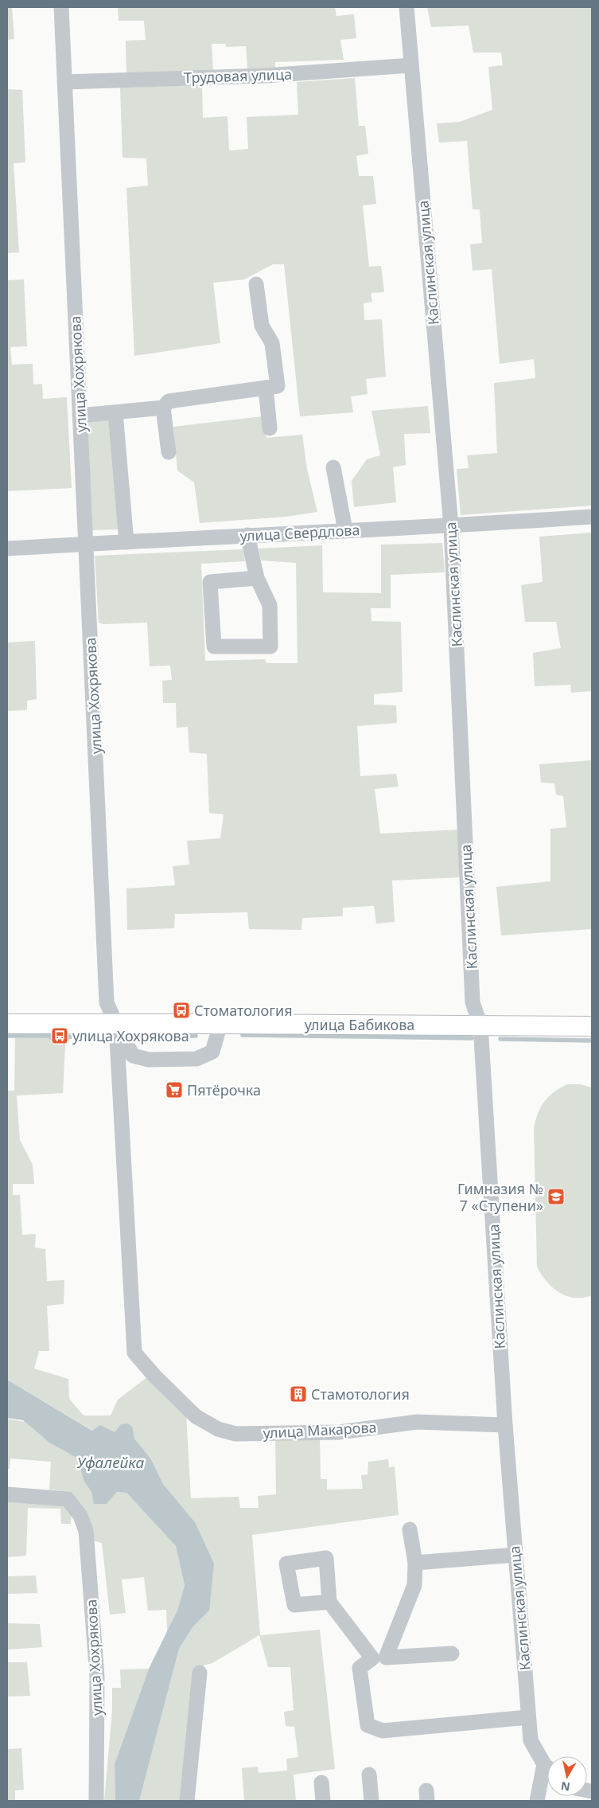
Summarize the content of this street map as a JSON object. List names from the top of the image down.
{
  "streets": {
    "main road": ["улица Бабикова"],
    "street": [
      "Трудовая улица",
      "Каслинская улица",
      "улица Хохрякова",
      "улица Свердлова",
      "улица Макарова"
    ]
  },
  "crossings": [
    ["Трудовая улица", "Каслинская улица"],
    ["Трудовая улица", "улица Хохрякова"],
    ["Каслинская улица", "улица Свердлова"],
    ["Каслинская улица", "улица Бабикова"],
    ["Каслинская улица", "улица Макарова"],
    ["улица Хохрякова", "улица Свердлова"],
    ["улица Хохрякова", "улица Бабикова"],
    ["улица Хохрякова", "улица Макарова"]
  ],
  "water": ["Уфалейка"],
  "places": {
    "bus stop": ["Стоматология", "улица Хохрякова"],
    "supermarket": ["Пятёрочка"],
    "school or university": ["Гимназия № 7 «Ступени»"],
    "building": ["Стамотология"]
  },
  "north": "bottom"
}
